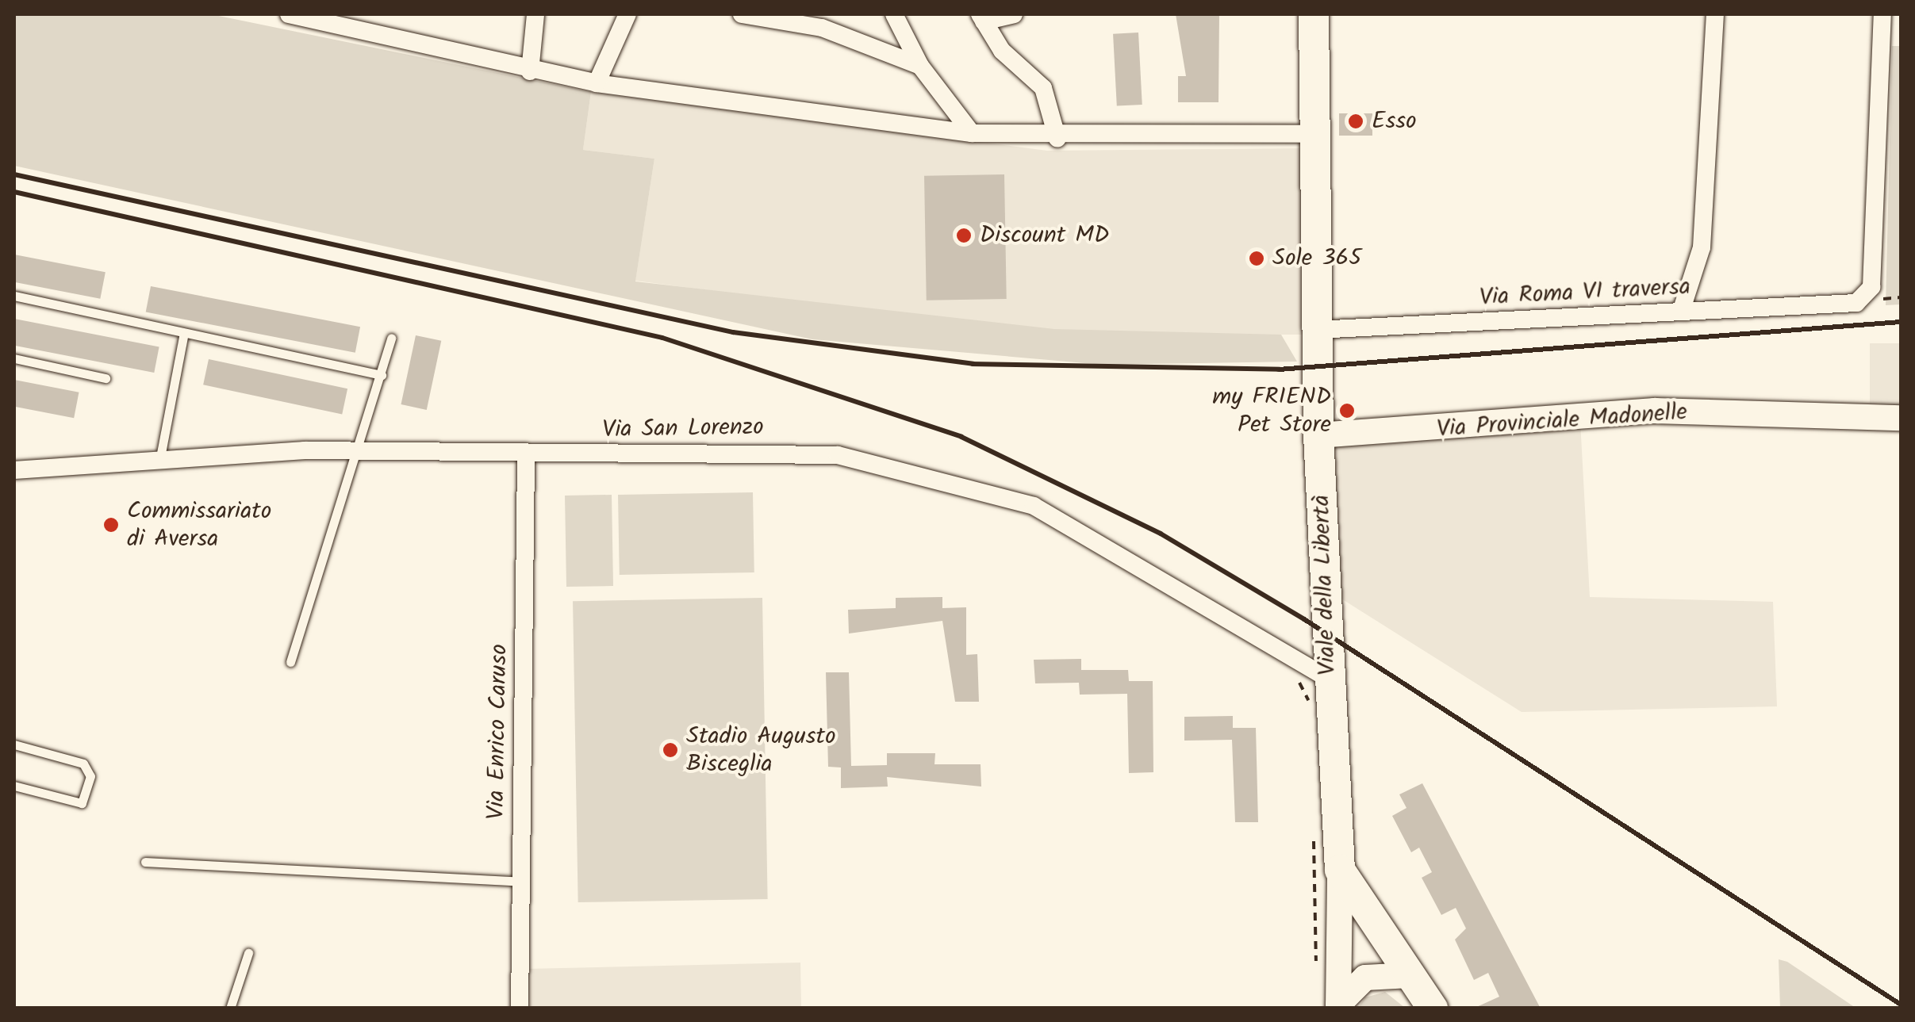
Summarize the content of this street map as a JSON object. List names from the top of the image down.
{
  "streets": {
    "main road": ["Viale della Libertà"],
    "street": [
      "Via Roma VI traversa",
      "Via Provinciale Madonelle",
      "Via San Lorenzo",
      "Via Enrico Caruso"
    ]
  },
  "crossings": [
    ["Via Roma VI traversa", "Viale della Libertà"],
    ["Via Provinciale Madonelle", "Viale della Libertà"],
    ["Via San Lorenzo", "Viale della Libertà"],
    ["Via San Lorenzo", "Via Enrico Caruso"]
  ],
  "places": [
    "Esso",
    "Discount MD",
    "Sole 365",
    "my FRIEND Pet Store",
    "Commissariato di Aversa",
    "Stadio Augusto Bisceglia"
  ]
}
